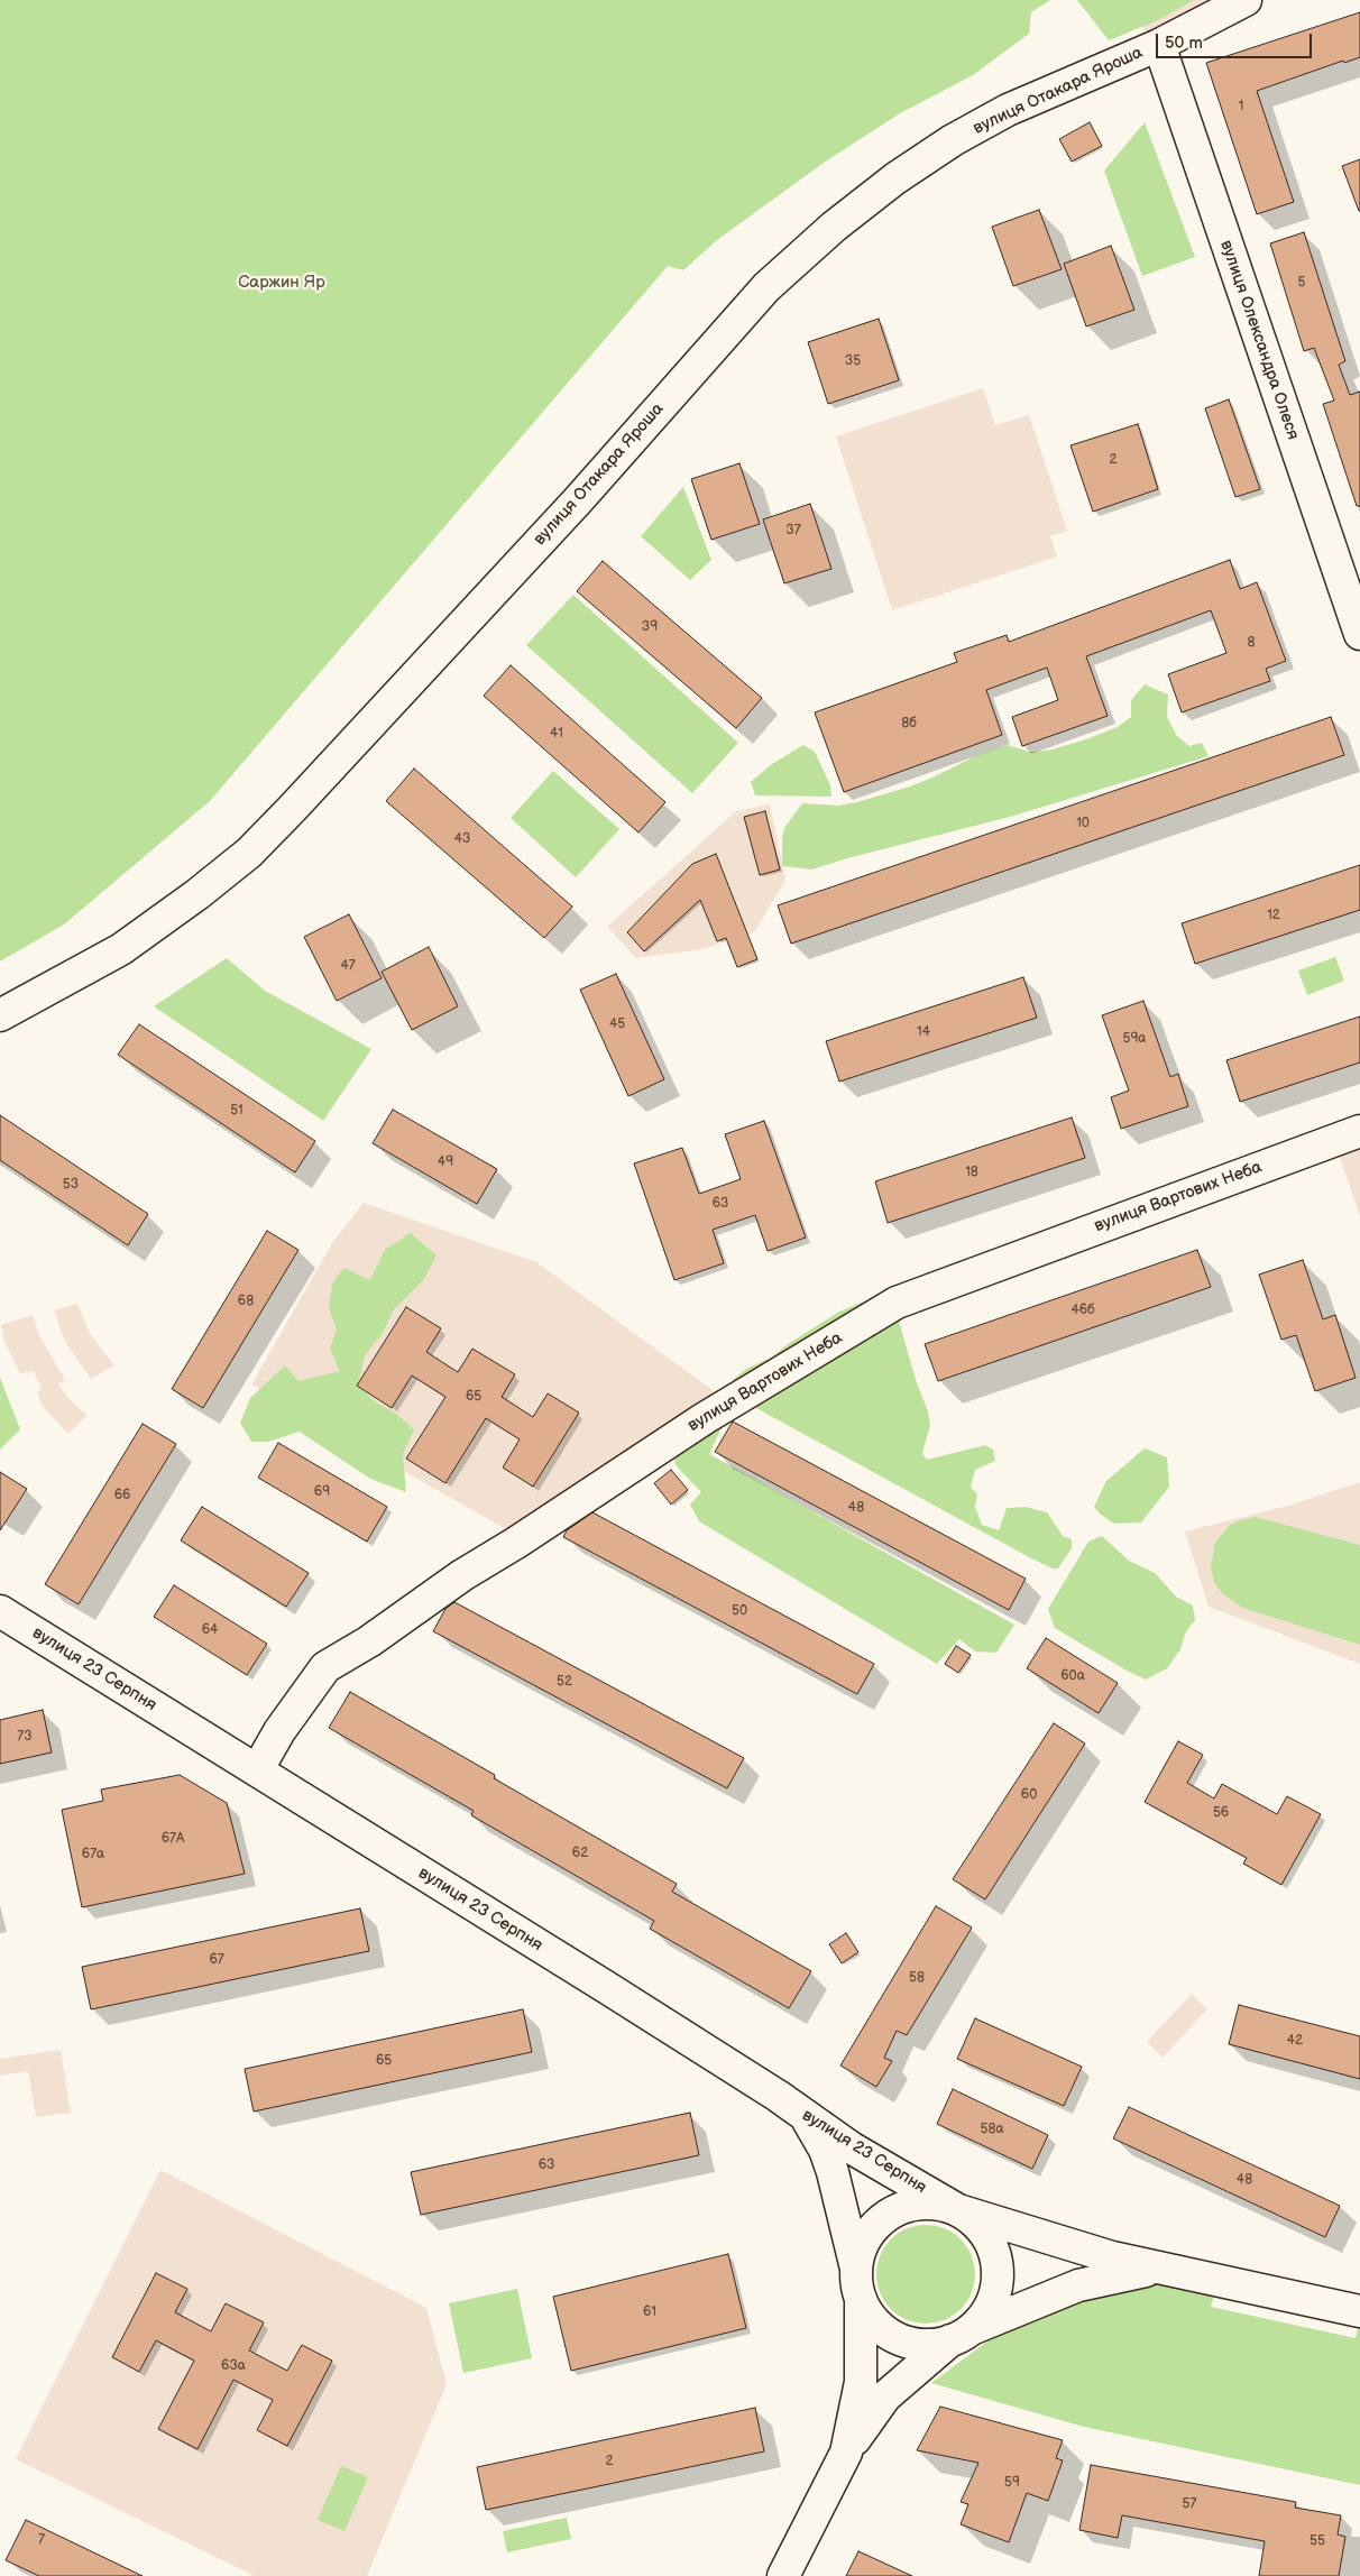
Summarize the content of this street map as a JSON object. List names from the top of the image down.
{
  "streets": {
    "street": [
      "вулиця Отакара Яроша",
      "вулиця Олександра Олеся",
      "вулиця Вартових Неба",
      "вулиця 23 Серпня"
    ]
  },
  "crossings": [
    ["вулиця Отакара Яроша", "вулиця Олександра Олеся"],
    ["вулиця Вартових Неба", "вулиця 23 Серпня"]
  ],
  "parks": ["Саржин Яр"],
  "house_numbers": [
    "1",
    "5",
    "35",
    "2",
    "37",
    "39",
    "8",
    "8б",
    "41",
    "10",
    "43",
    "12",
    "47",
    "45",
    "14",
    "59а",
    "51",
    "49",
    "18",
    "53",
    "63",
    "68",
    "46б",
    "65",
    "69",
    "66",
    "48",
    "50",
    "64",
    "60а",
    "52",
    "73",
    "60",
    "56",
    "67А",
    "62",
    "67а",
    "67",
    "58",
    "42",
    "65",
    "58а",
    "63",
    "48",
    "61",
    "63а",
    "2",
    "59",
    "57",
    "7",
    "55"
  ],
  "scale_bar": "50 m"
}
